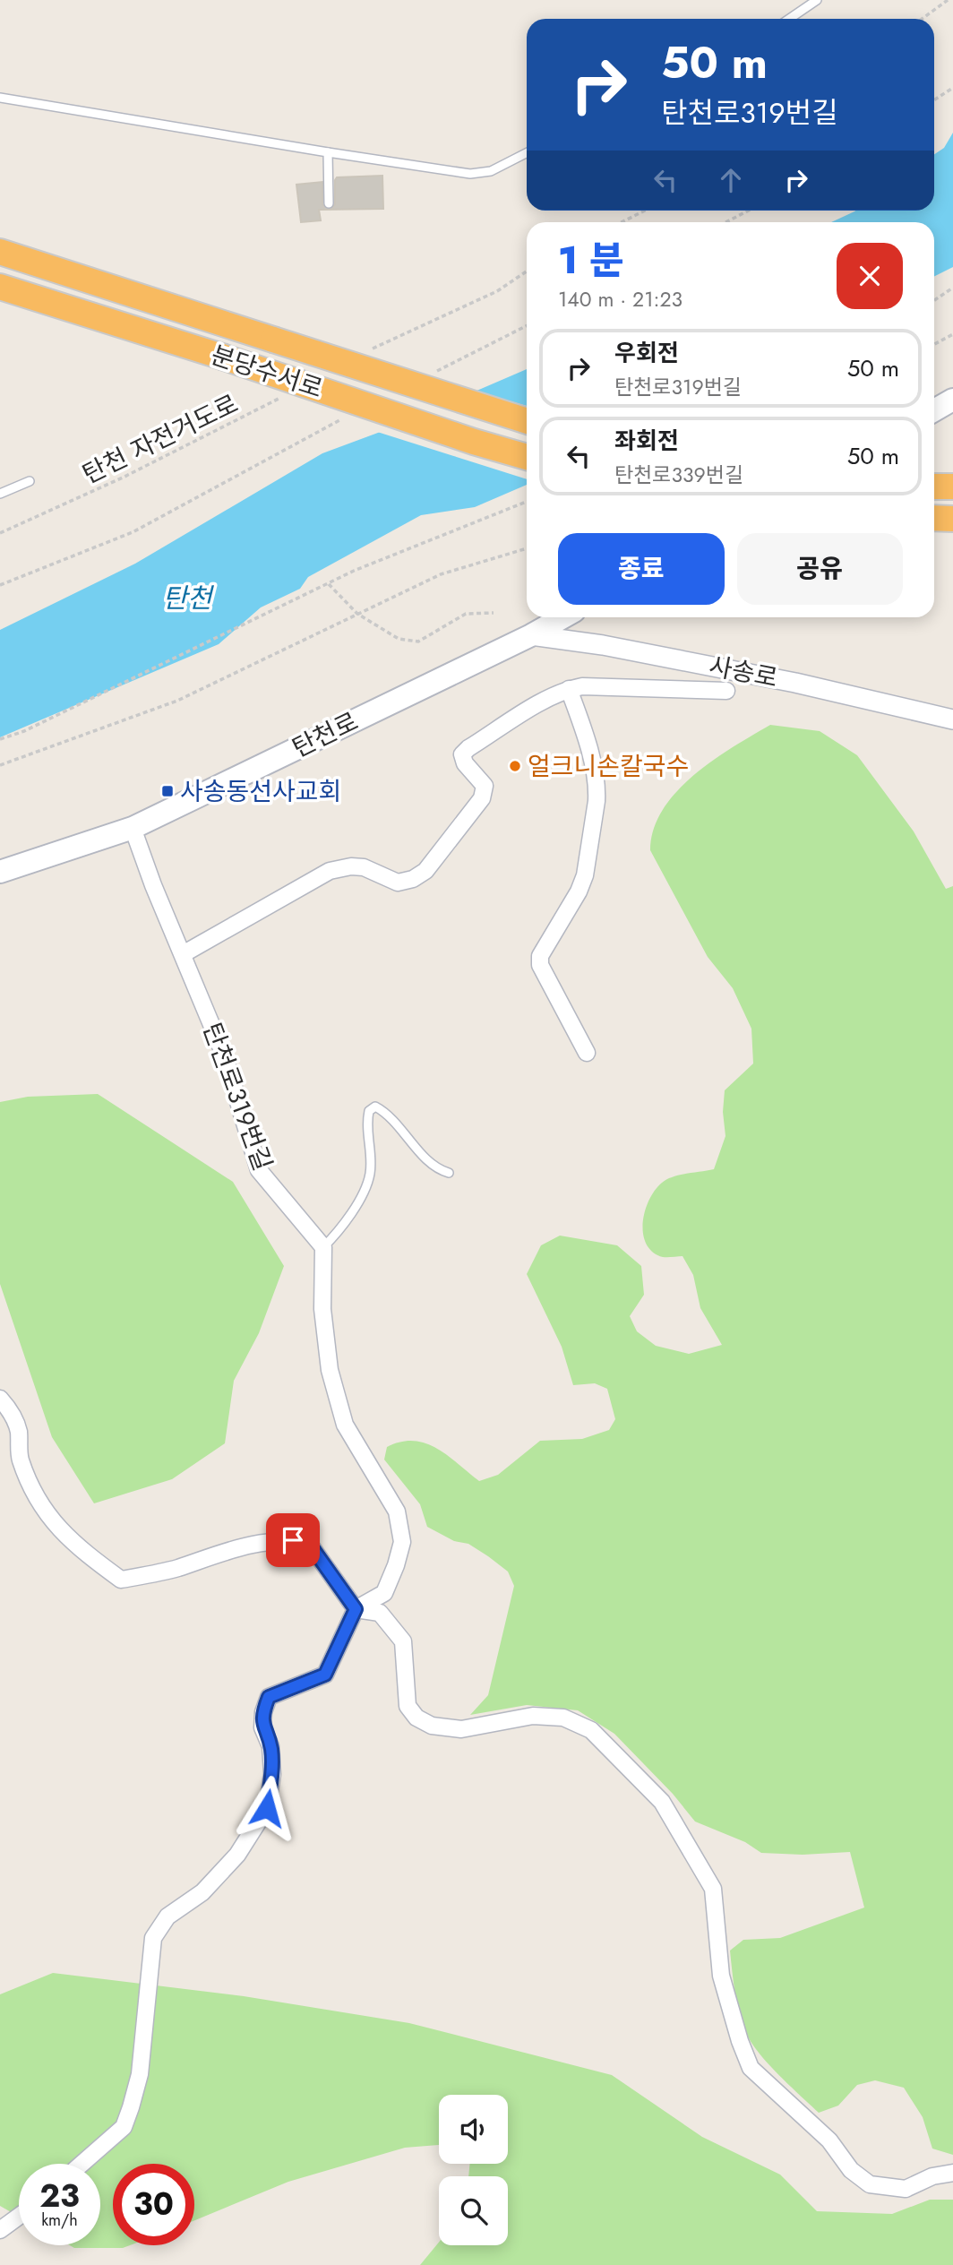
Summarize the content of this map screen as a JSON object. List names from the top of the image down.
{
  "streets": {
    "highway": ["분당수서로"],
    "main road": ["탄천로"],
    "street": ["사송로", "탄천로319번길"],
    "path": ["탄천 자전거도로"]
  },
  "crossings": [
    ["사송로", "탄천로"],
    ["탄천로", "탄천로319번길"]
  ],
  "water": ["탄천"],
  "places": {
    "other": ["얼크니손칼국수"],
    "transit": ["사송동선사교회"]
  },
  "page": {
    "turn": ["50 m", "탄천로319번길"],
    "heading": ["1 분", "140 m · 21:23"],
    "list": [
      {
        "name": "우회전",
        "note": "탄천로319번길",
        "value": "50 m"
      },
      {
        "name": "좌회전",
        "note": "탄천로339번길",
        "value": "50 m"
      }
    ],
    "buttons": ["종료", "공유"],
    "speed": "23 km/h",
    "limit": "30"
  }
}
